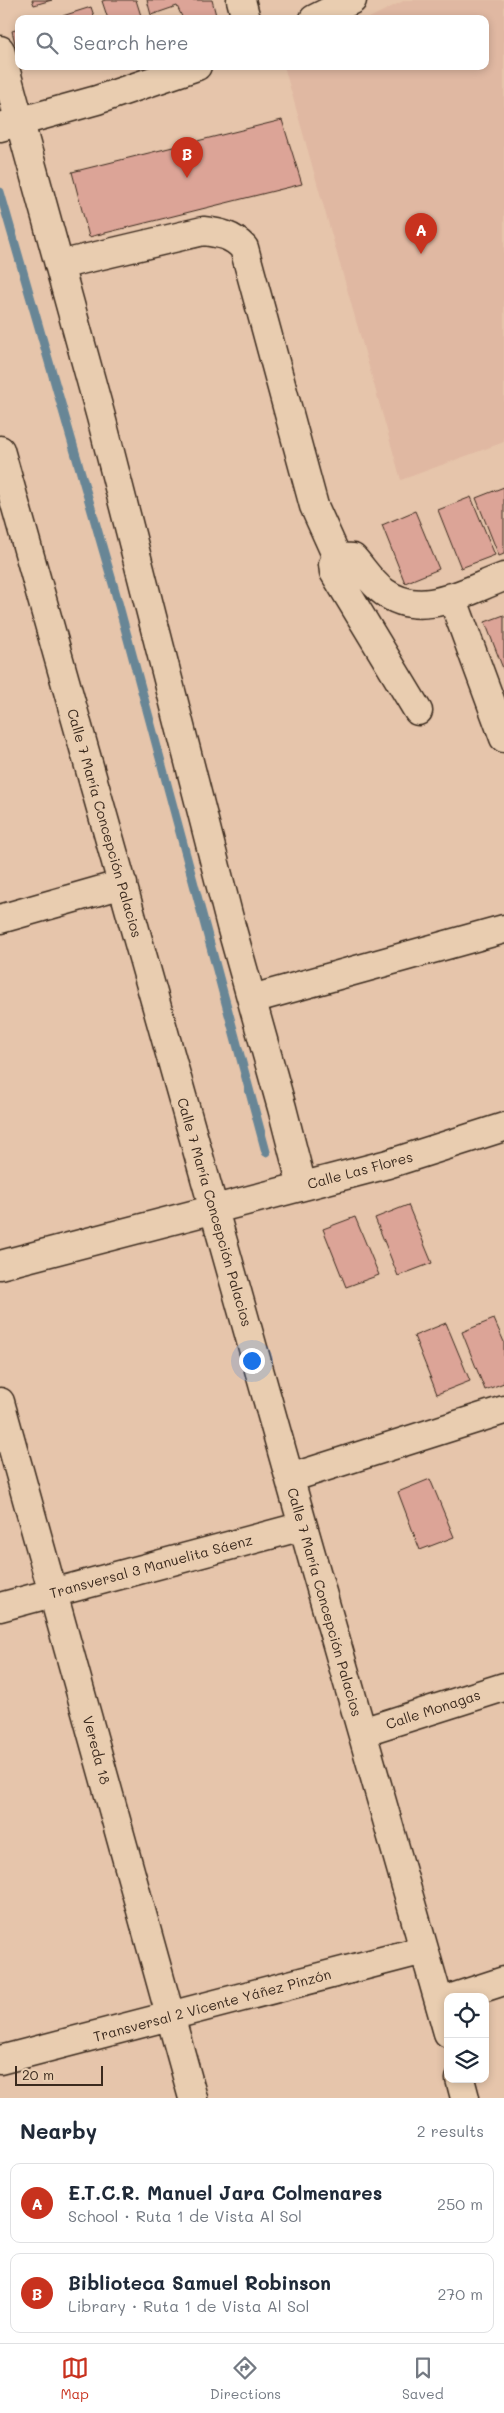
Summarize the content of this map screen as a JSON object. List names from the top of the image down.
{
  "streets": {
    "street": [
      "Calle 7 María Concepción Palacios",
      "Calle Las Flores",
      "Transversal 3 Manuelita Sáenz",
      "Calle Monagas",
      "Vereda 18",
      "Transversal 2 Vicente Yáñez Pinzón"
    ]
  },
  "crossings": [
    ["Calle 7 María Concepción Palacios", "Calle Las Flores"],
    ["Calle 7 María Concepción Palacios", "Transversal 3 Manuelita Sáenz"],
    ["Calle 7 María Concepción Palacios", "Calle Monagas"],
    ["Calle 7 María Concepción Palacios", "Transversal 2 Vicente Yáñez Pinzón"],
    ["Transversal 3 Manuelita Sáenz", "Vereda 18"],
    ["Vereda 18", "Transversal 2 Vicente Yáñez Pinzón"]
  ],
  "scale_bar": "20 m",
  "page": {
    "search": "Search here",
    "pins": ["B", "A"],
    "scale": "20 m",
    "heading": ["Nearby", "2 results"],
    "list": [
      {
        "mark": "A",
        "name": "E.T.C.R. Manuel Jara Colmenares",
        "note": "School · Ruta 1 de Vista Al Sol",
        "value": "250 m"
      },
      {
        "mark": "B",
        "name": "Biblioteca Samuel Robinson",
        "note": "Library · Ruta 1 de Vista Al Sol",
        "value": "270 m"
      }
    ],
    "nav": ["Map", "Directions", "Saved"]
  }
}
